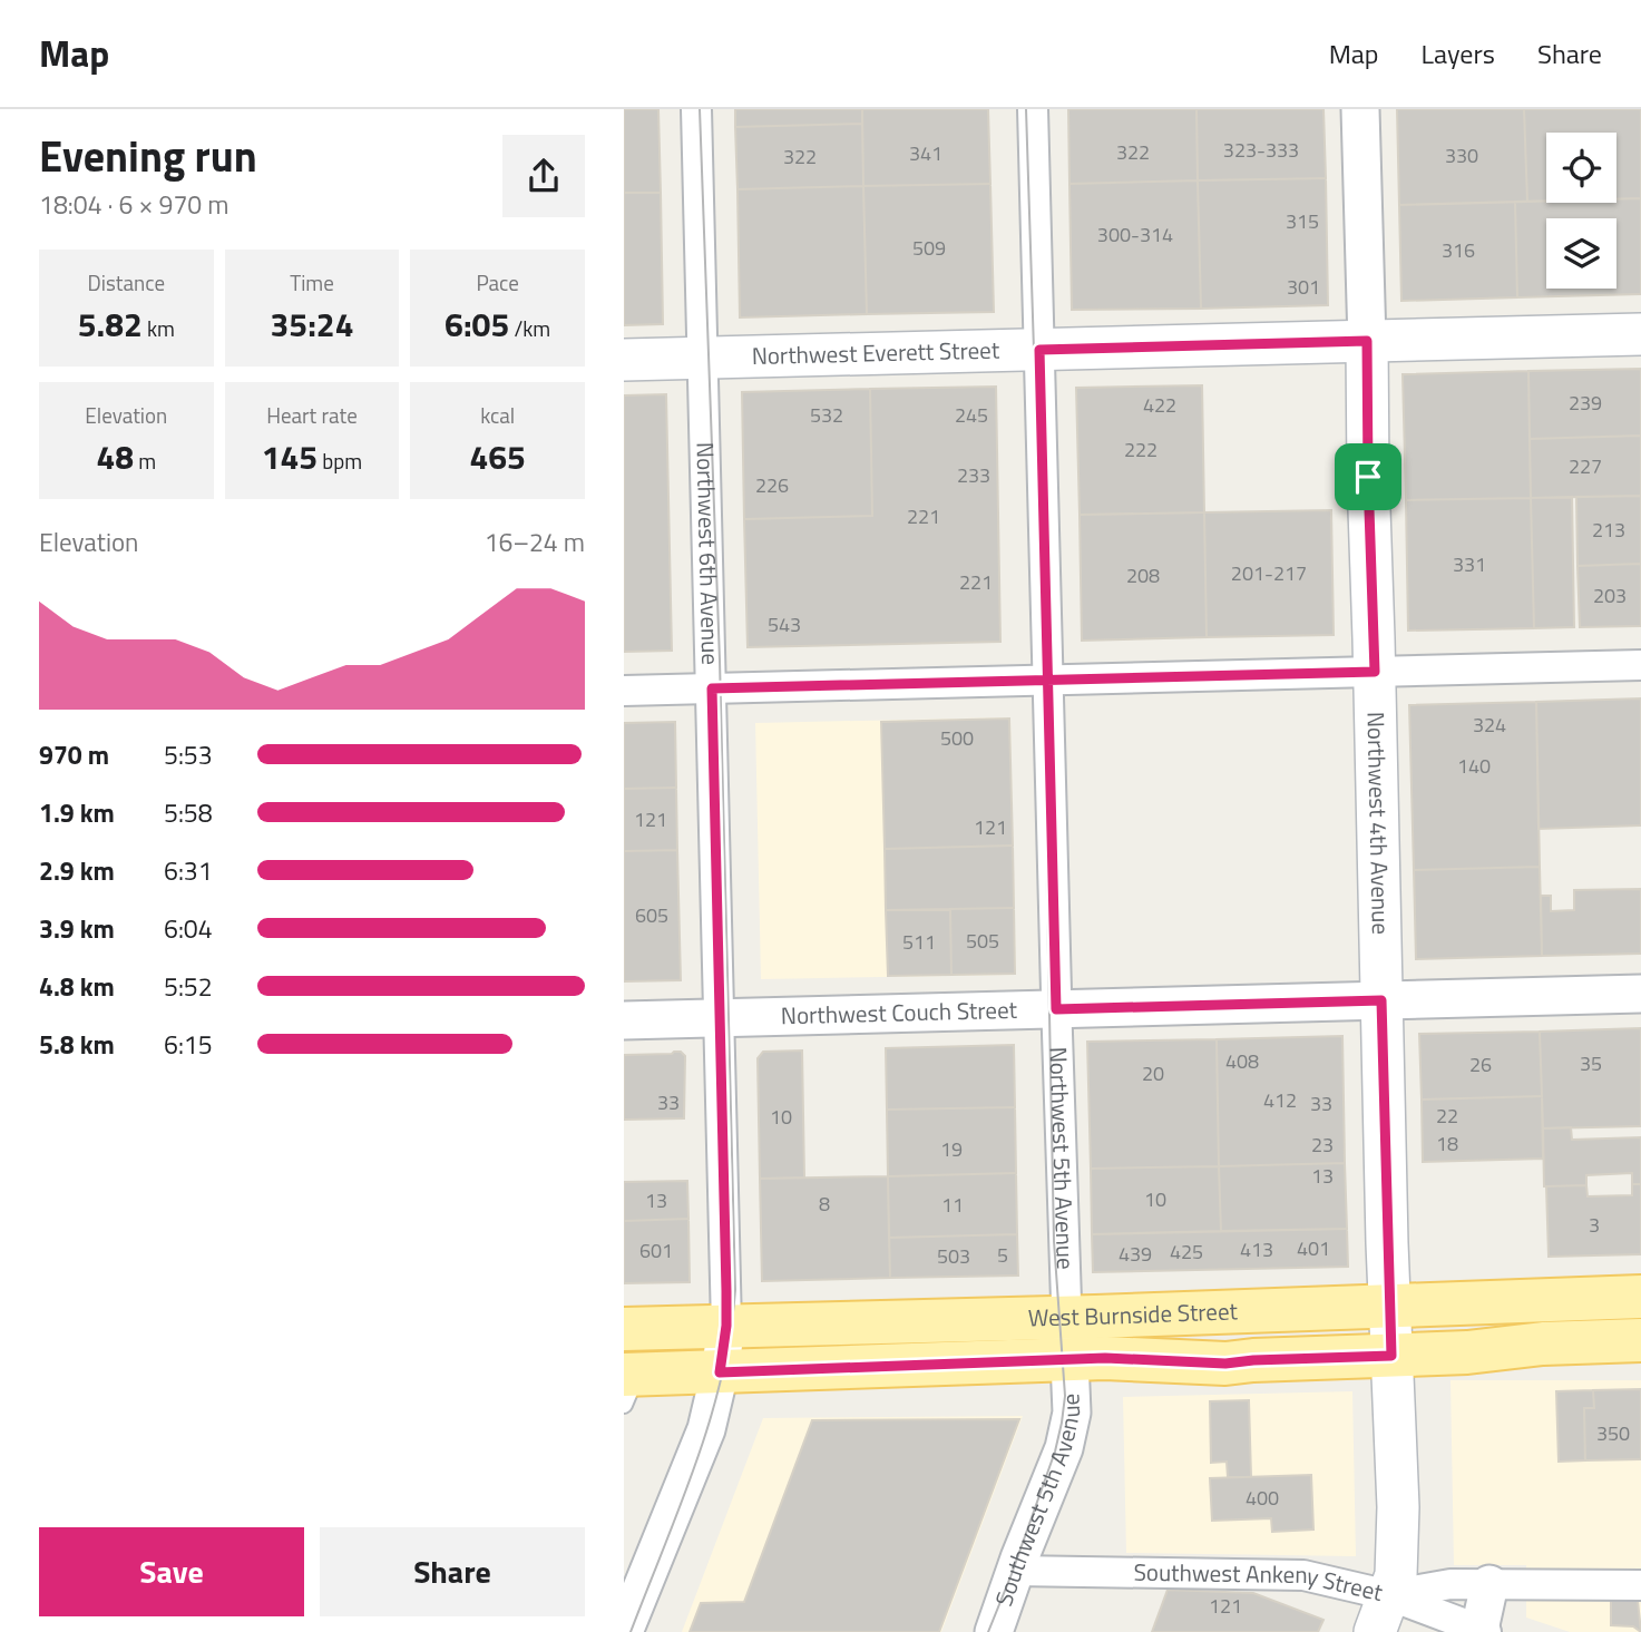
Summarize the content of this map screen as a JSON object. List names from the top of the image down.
{
  "streets": {
    "main road": ["Northwest Everett Street", "Northwest 4th Avenue", "West Burnside Street"],
    "street": [
      "Northwest 6th Avenue",
      "Northwest Couch Street",
      "Northwest 5th Avenue",
      "Southwest 5th Avenue",
      "Southwest Ankeny Street"
    ]
  },
  "crossings": [
    ["Northwest Everett Street", "Northwest 6th Avenue"],
    ["Northwest Everett Street", "Northwest 4th Avenue"],
    ["Northwest Everett Street", "Northwest 5th Avenue"],
    ["Northwest 6th Avenue", "Northwest Couch Street"],
    ["Northwest 6th Avenue", "West Burnside Street"],
    ["Northwest 4th Avenue", "Northwest Couch Street"],
    ["Northwest 4th Avenue", "West Burnside Street"],
    ["Northwest 4th Avenue", "Southwest Ankeny Street"],
    ["Northwest Couch Street", "Northwest 5th Avenue"],
    ["Northwest 5th Avenue", "West Burnside Street"],
    ["Northwest 5th Avenue", "Southwest 5th Avenue"],
    ["West Burnside Street", "Southwest 5th Avenue"],
    ["Southwest 5th Avenue", "Southwest Ankeny Street"]
  ],
  "house_numbers": [
    "323-333",
    "322",
    "341",
    "330",
    "322",
    "315",
    "300-314",
    "509",
    "316",
    "301",
    "239",
    "422",
    "532",
    "245",
    "222",
    "227",
    "233",
    "226",
    "221",
    "213",
    "331",
    "201-217",
    "208",
    "221",
    "203",
    "543",
    "324",
    "500",
    "140",
    "121",
    "121",
    "605",
    "505",
    "511",
    "408",
    "35",
    "26",
    "20",
    "412",
    "33",
    "33",
    "22",
    "10",
    "18",
    "23",
    "19",
    "13",
    "10",
    "13",
    "8",
    "11",
    "3",
    "401",
    "413",
    "601",
    "425",
    "439",
    "5",
    "503",
    "350",
    "400",
    "121"
  ],
  "page": {
    "header": "Map",
    "nav": ["Map", "Layers", "Share"],
    "heading": ["Evening run", "18:04 · 6 × 970 m"],
    "stats": [
      ["Distance", "5.82 km"],
      ["Time", "35:24"],
      ["Pace", "6:05 /km"],
      ["Elevation", "48 m"],
      ["Heart rate", "145 bpm"],
      ["kcal", "465"]
    ],
    "chart": ["Elevation", "16–24 m"],
    "list": [
      {
        "name": "970 m",
        "note": "5:53"
      },
      {
        "name": "1.9 km",
        "note": "5:58"
      },
      {
        "name": "2.9 km",
        "note": "6:31"
      },
      {
        "name": "3.9 km",
        "note": "6:04"
      },
      {
        "name": "4.8 km",
        "note": "5:52"
      },
      {
        "name": "5.8 km",
        "note": "6:15"
      }
    ],
    "buttons": ["Save", "Share"]
  }
}
